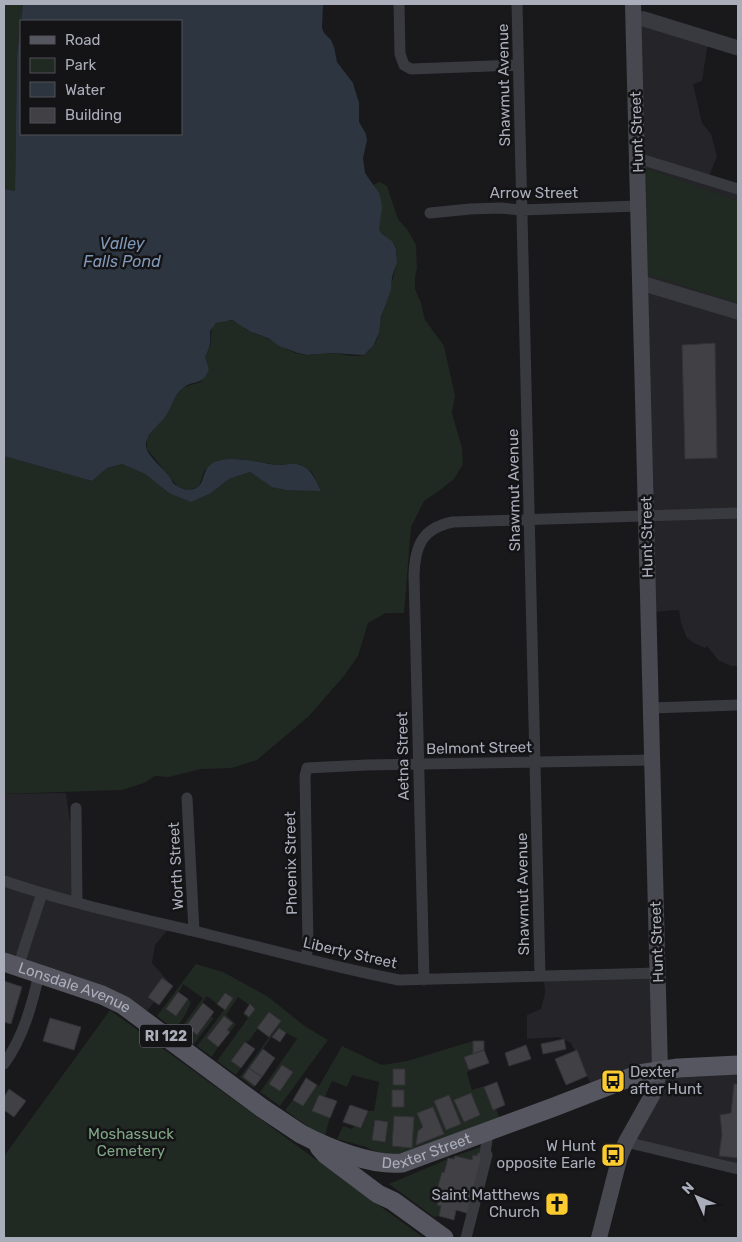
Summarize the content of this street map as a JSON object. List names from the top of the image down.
{
  "streets": {
    "main road": [
      "Hunt Street",
      "Lonsdale Avenue",
      "RI 122",
      "Dexter Street"
    ],
    "street": [
      "Shawmut Avenue",
      "Arrow Street",
      "Belmont Street",
      "Aetna Street",
      "Phoenix Street",
      "Worth Street",
      "Liberty Street"
    ]
  },
  "crossings": [
    ["Shawmut Avenue", "Arrow Street"],
    ["Shawmut Avenue", "Belmont Street"],
    ["Shawmut Avenue", "Aetna Street"],
    ["Shawmut Avenue", "Liberty Street"],
    ["Hunt Street", "Arrow Street"],
    ["Hunt Street", "Belmont Street"],
    ["Hunt Street", "Liberty Street"],
    ["Hunt Street", "Dexter Street"],
    ["Belmont Street", "Aetna Street"],
    ["Belmont Street", "Phoenix Street"],
    ["Aetna Street", "Liberty Street"],
    ["Phoenix Street", "Liberty Street"],
    ["Worth Street", "Liberty Street"],
    ["Lonsdale Avenue", "Dexter Street"]
  ],
  "water": ["Valley Falls Pond"],
  "parks": ["Moshassuck Cemetery"],
  "places": {
    "bus stop": ["Dexter after Hunt", "W Hunt opposite Earle"],
    "church": ["Saint Matthews Church"]
  },
  "legend": [
    "Road",
    "Park",
    "Water",
    "Building"
  ],
  "north": "top left"
}
